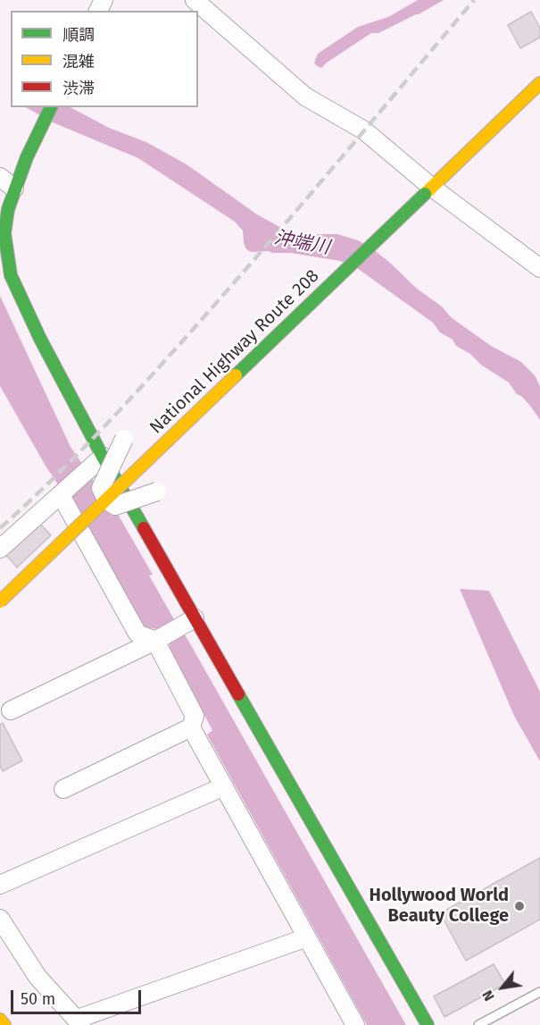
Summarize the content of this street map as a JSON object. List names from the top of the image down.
{
  "streets": {
    "main road": ["National Highway Route 208"]
  },
  "water": ["沖端川"],
  "places": ["Hollywood World Beauty College"],
  "legend": ["順調", "混雑", "渋滞"],
  "scale_bar": "50 m",
  "north": "bottom left"
}
